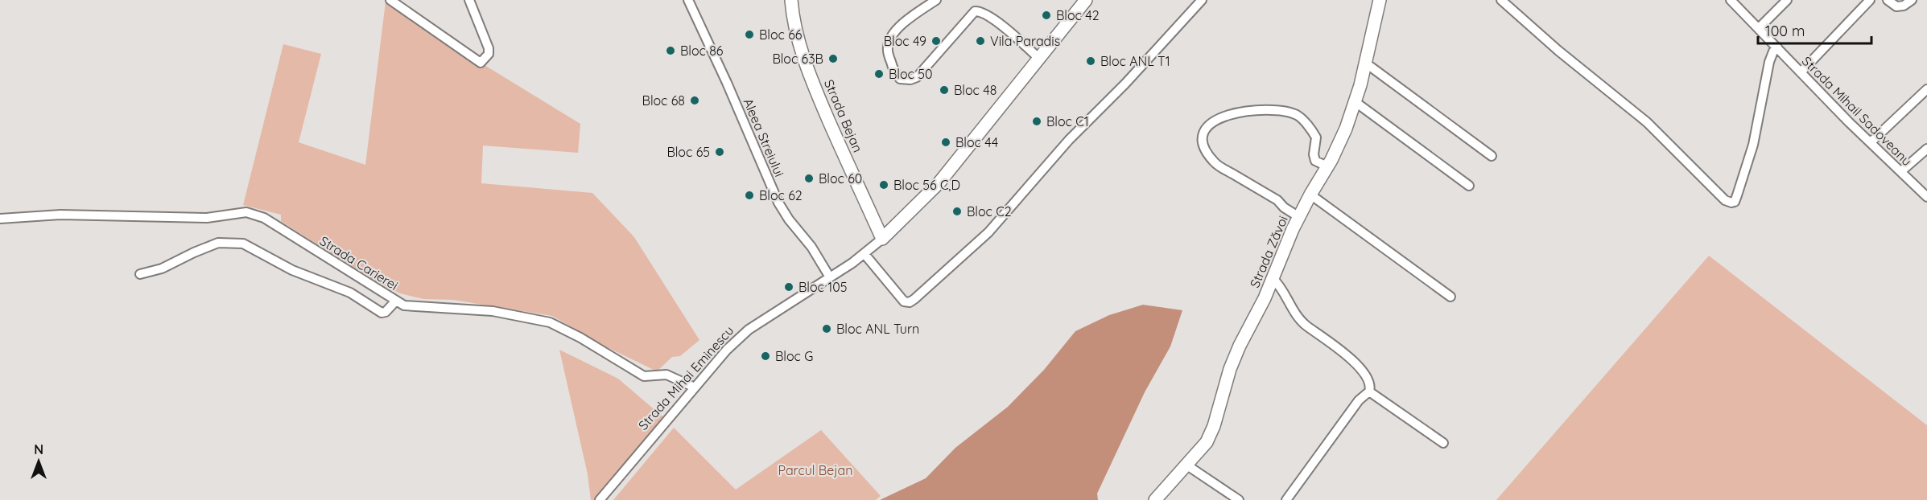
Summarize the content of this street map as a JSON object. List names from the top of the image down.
{
  "streets": {
    "street": [
      "Strada Mihail Sadoveanu",
      "Strada Bejan",
      "Aleea Streiului",
      "Strada Zăvoi",
      "Strada Carierei",
      "Strada Mihai Eminescu"
    ]
  },
  "crossings": [
    ["Strada Bejan", "Strada Mihai Eminescu"],
    ["Aleea Streiului", "Strada Mihai Eminescu"],
    ["Strada Carierei", "Strada Mihai Eminescu"]
  ],
  "parks": ["Parcul Bejan"],
  "places": [
    "Bloc 42",
    "Bloc 66",
    "Bloc 49",
    "Vila Paradis",
    "Bloc 86",
    "Bloc 63B",
    "Bloc ANL T1",
    "Bloc 50",
    "Bloc 48",
    "Bloc 68",
    "Bloc C1",
    "Bloc 44",
    "Bloc 65",
    "Bloc 60",
    "Bloc 56 C,D",
    "Bloc 62",
    "Bloc C2",
    "Bloc 105",
    "Bloc ANL Turn",
    "Bloc G"
  ],
  "scale_bar": "100 m",
  "north": "top"
}
